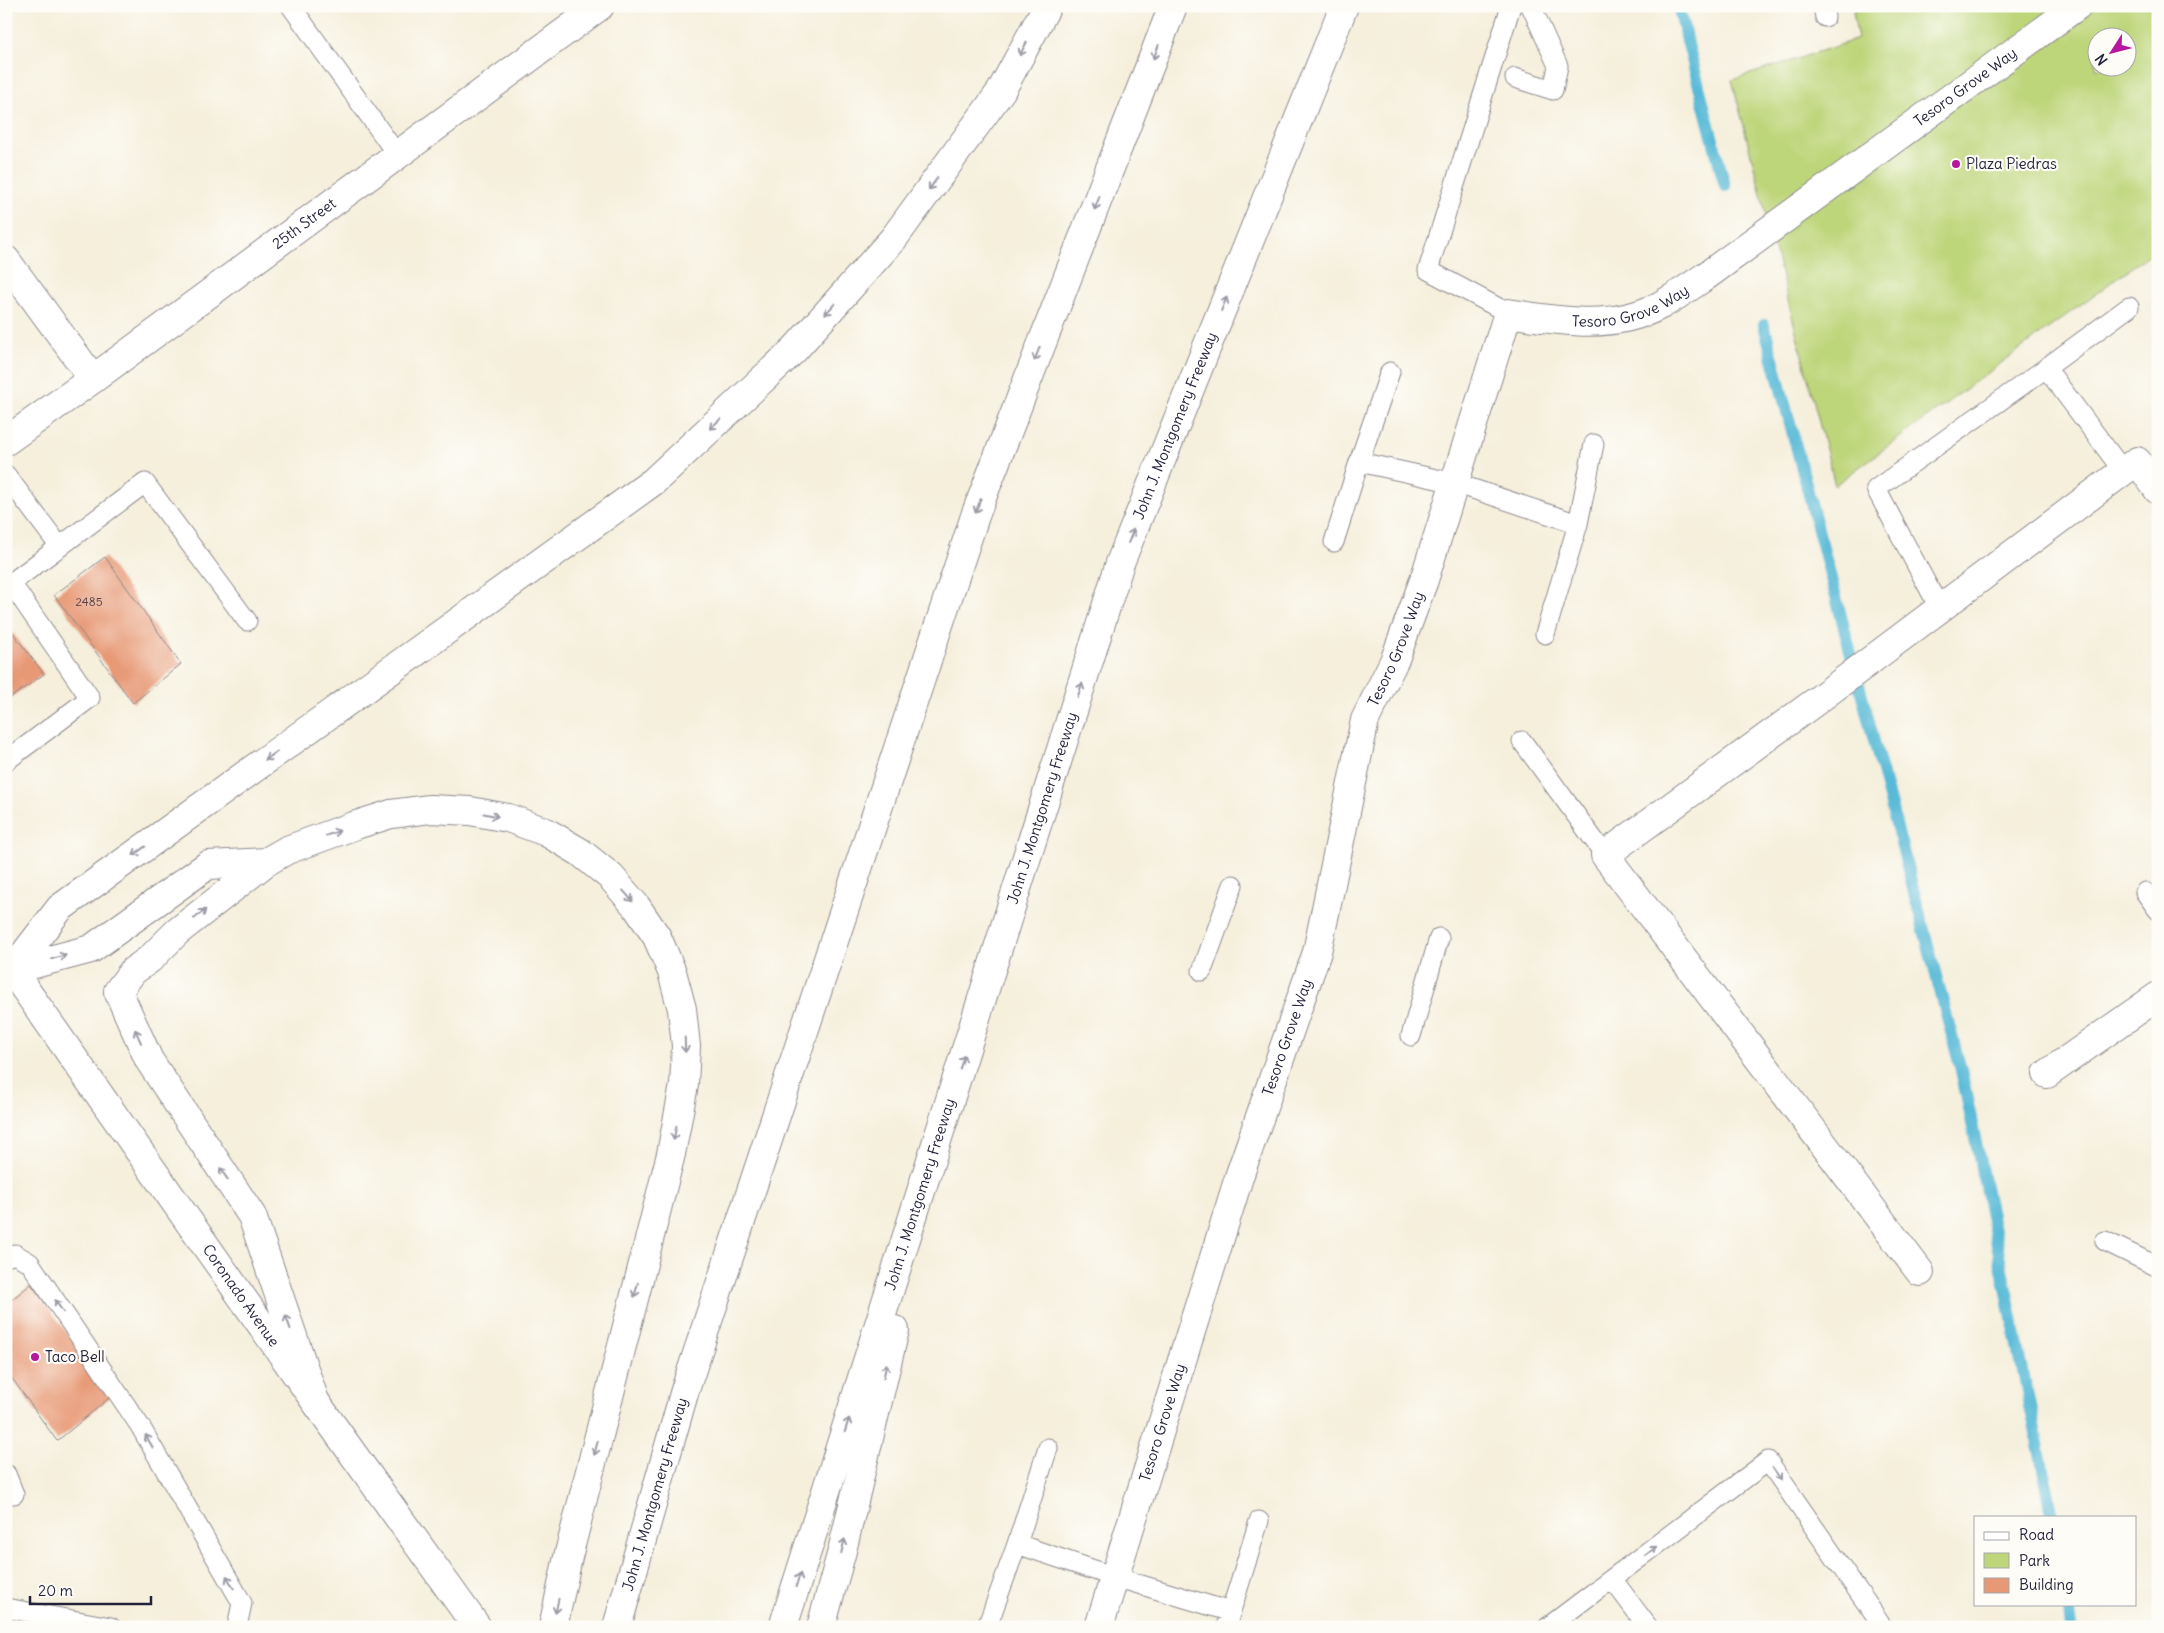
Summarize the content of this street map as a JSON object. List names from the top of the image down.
{
  "streets": {
    "main road": [
      "Tesoro Grove Way",
      "25th Street",
      "John J. Montgomery Freeway",
      "Coronado Avenue"
    ]
  },
  "places": ["Plaza Piedras", "Taco Bell"],
  "house_numbers": ["2485"],
  "legend": ["Road", "Park", "Building"],
  "scale_bar": "20 m",
  "north": "bottom left"
}
